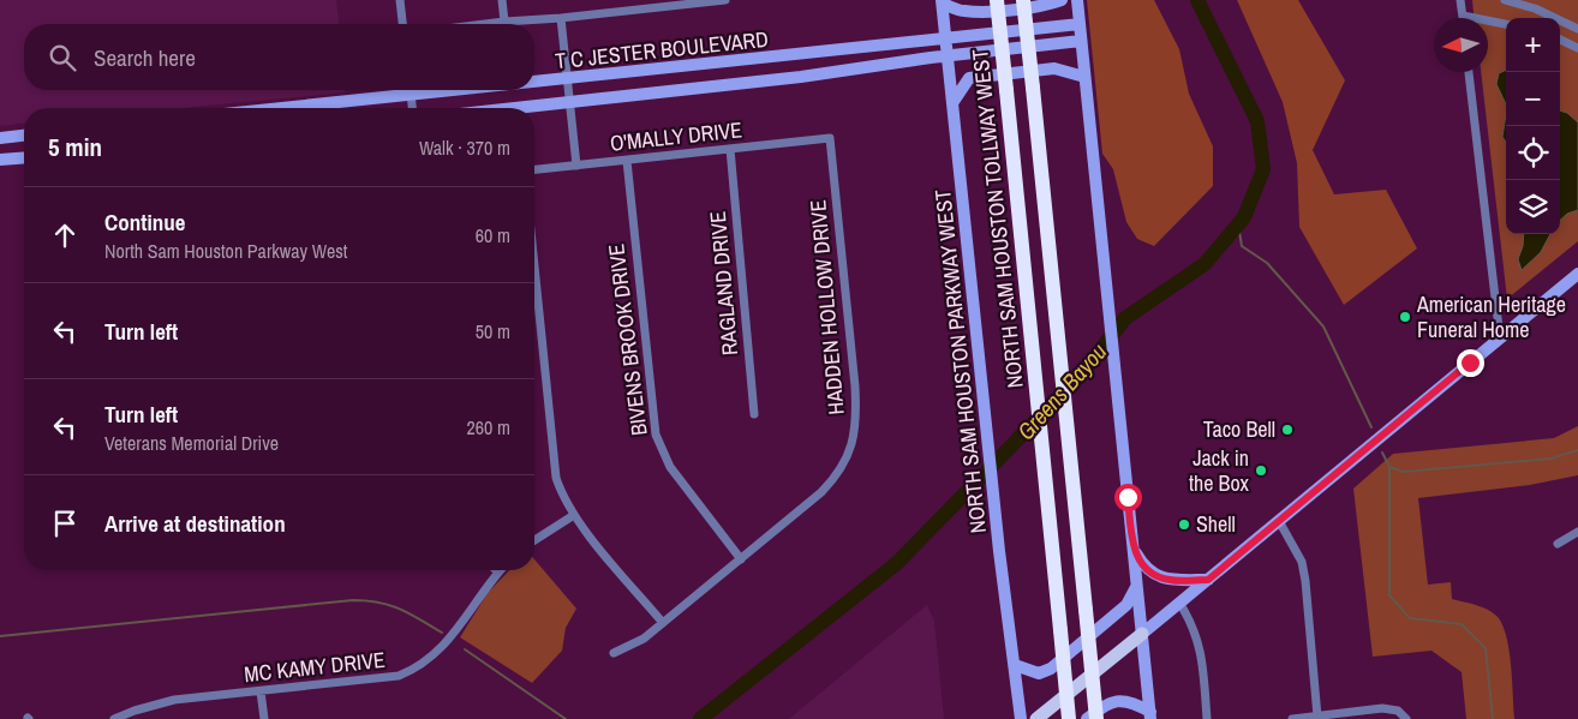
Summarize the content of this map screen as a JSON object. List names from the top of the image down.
{
  "streets": {
    "highway": ["NORTH SAM HOUSTON TOLLWAY WEST"],
    "main road": ["T C JESTER BOULEVARD", "NORTH SAM HOUSTON PARKWAY WEST"],
    "street": [
      "O'MALLY DRIVE",
      "RAGLAND DRIVE",
      "HADDEN HOLLOW DRIVE",
      "BIVENS BROOK DRIVE",
      "MC KAMY DRIVE"
    ]
  },
  "crossings": [
    ["T C JESTER BOULEVARD", "NORTH SAM HOUSTON PARKWAY WEST"],
    ["O'MALLY DRIVE", "RAGLAND DRIVE"],
    ["O'MALLY DRIVE", "HADDEN HOLLOW DRIVE"],
    ["O'MALLY DRIVE", "BIVENS BROOK DRIVE"],
    ["HADDEN HOLLOW DRIVE", "BIVENS BROOK DRIVE"]
  ],
  "water": ["Greens Bayou"],
  "places": [
    "American Heritage Funeral Home",
    "Taco Bell",
    "Jack in the Box",
    "Shell"
  ],
  "north": "left",
  "page": {
    "map_buttons": ["+", "−"],
    "search": "Search here",
    "heading": ["5 min", "Walk · 370 m"],
    "list": [
      ["Continue", "North Sam Houston Parkway West", "60 m"],
      ["Turn left", "50 m"],
      ["Turn left", "Veterans Memorial Drive", "260 m"],
      "Arrive at destination"
    ]
  }
}
